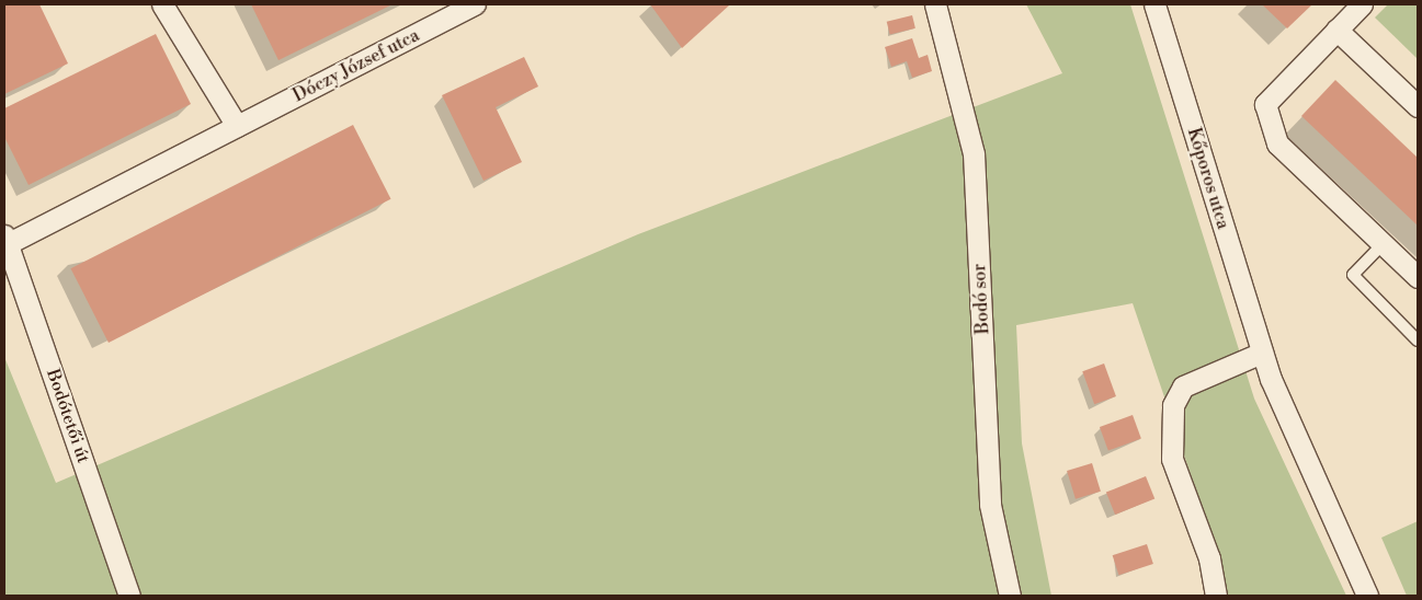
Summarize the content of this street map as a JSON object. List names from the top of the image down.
{
  "streets": {
    "street": [
      "Dóczy József utca",
      "Kőporos utca",
      "Bodó sor",
      "Bodótetői út"
    ]
  },
  "crossings": [
    ["Dóczy József utca", "Bodótetői út"]
  ]
}
